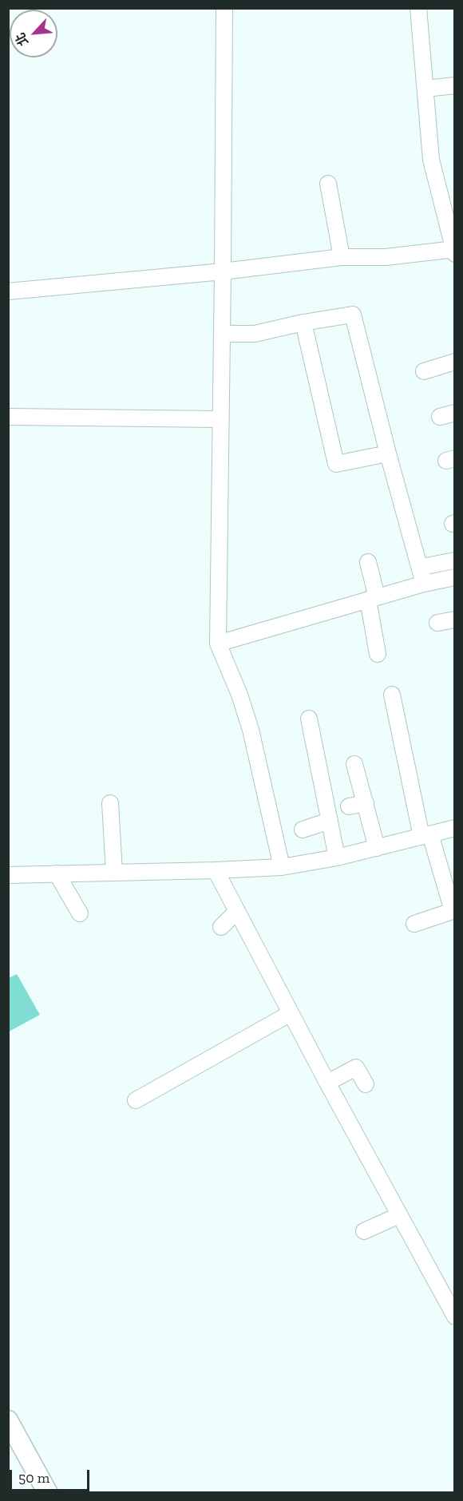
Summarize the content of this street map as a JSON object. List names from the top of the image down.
{
  "scale_bar": "50 m",
  "north": "bottom left"
}
